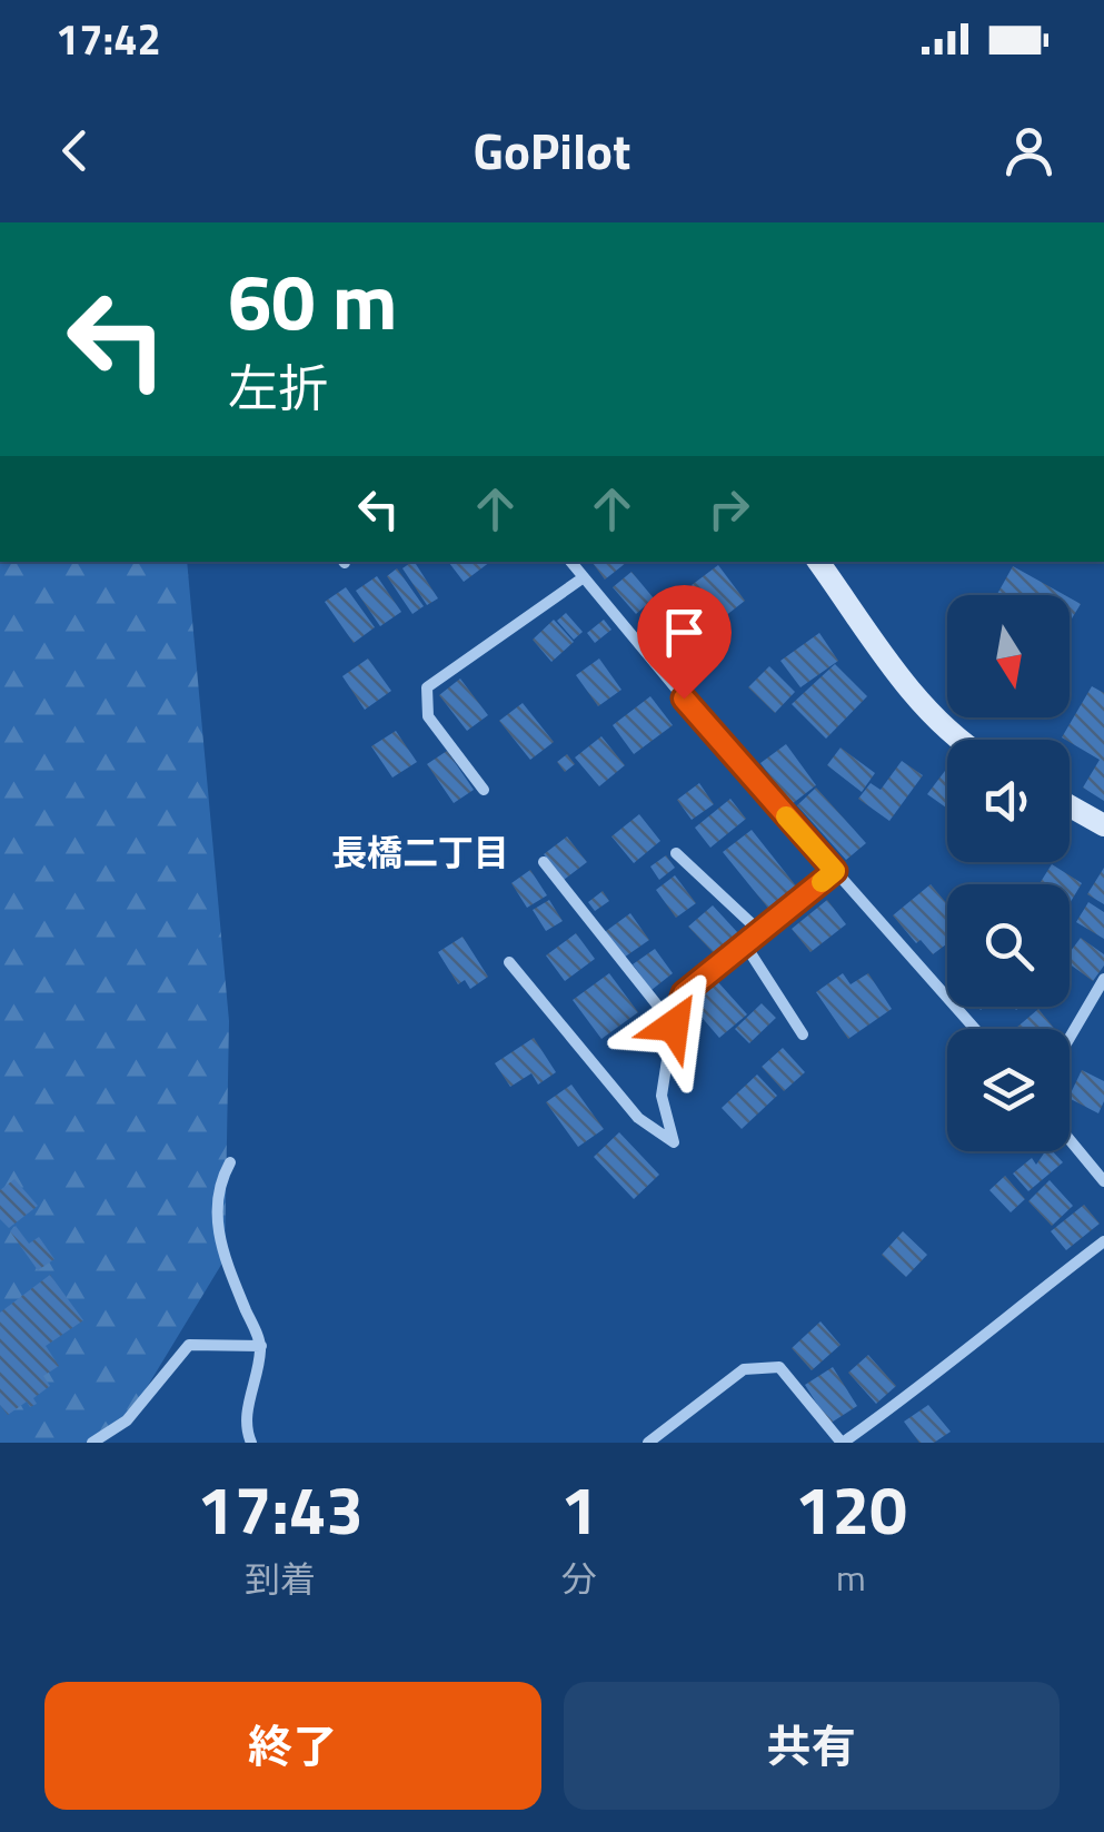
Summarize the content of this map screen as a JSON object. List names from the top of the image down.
{
  "districts": ["長橋二丁目"],
  "north": "bottom",
  "page": {
    "status": "17:42",
    "header": "GoPilot",
    "turn": ["60 m", "左折"],
    "eta": [
      "17:43",
      "到着",
      "1",
      "分",
      "120",
      "m"
    ],
    "buttons": ["終了", "共有"]
  }
}
